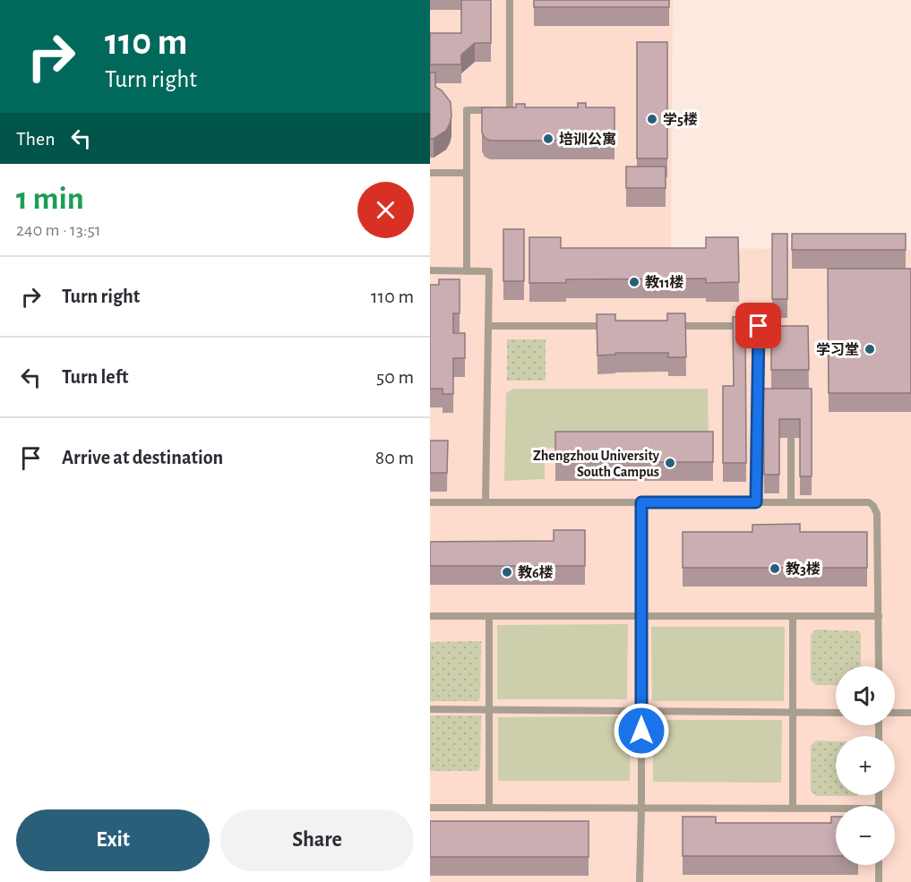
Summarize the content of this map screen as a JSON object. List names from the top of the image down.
{
  "places": [
    "学5楼",
    "培训公寓",
    "教11楼",
    "学习堂",
    "Zhengzhou University South Campus",
    "教3楼",
    "教6楼"
  ],
  "page": {
    "turn": ["110 m", "Turn right"],
    "then": "Then",
    "heading": ["1 min", "240 m · 13:51"],
    "list": [
      {
        "name": "Turn right",
        "value": "110 m"
      },
      {
        "name": "Turn left",
        "value": "50 m"
      },
      {
        "name": "Arrive at destination",
        "value": "80 m"
      }
    ],
    "map_buttons": ["+", "−"],
    "buttons": ["Exit", "Share"]
  }
}
